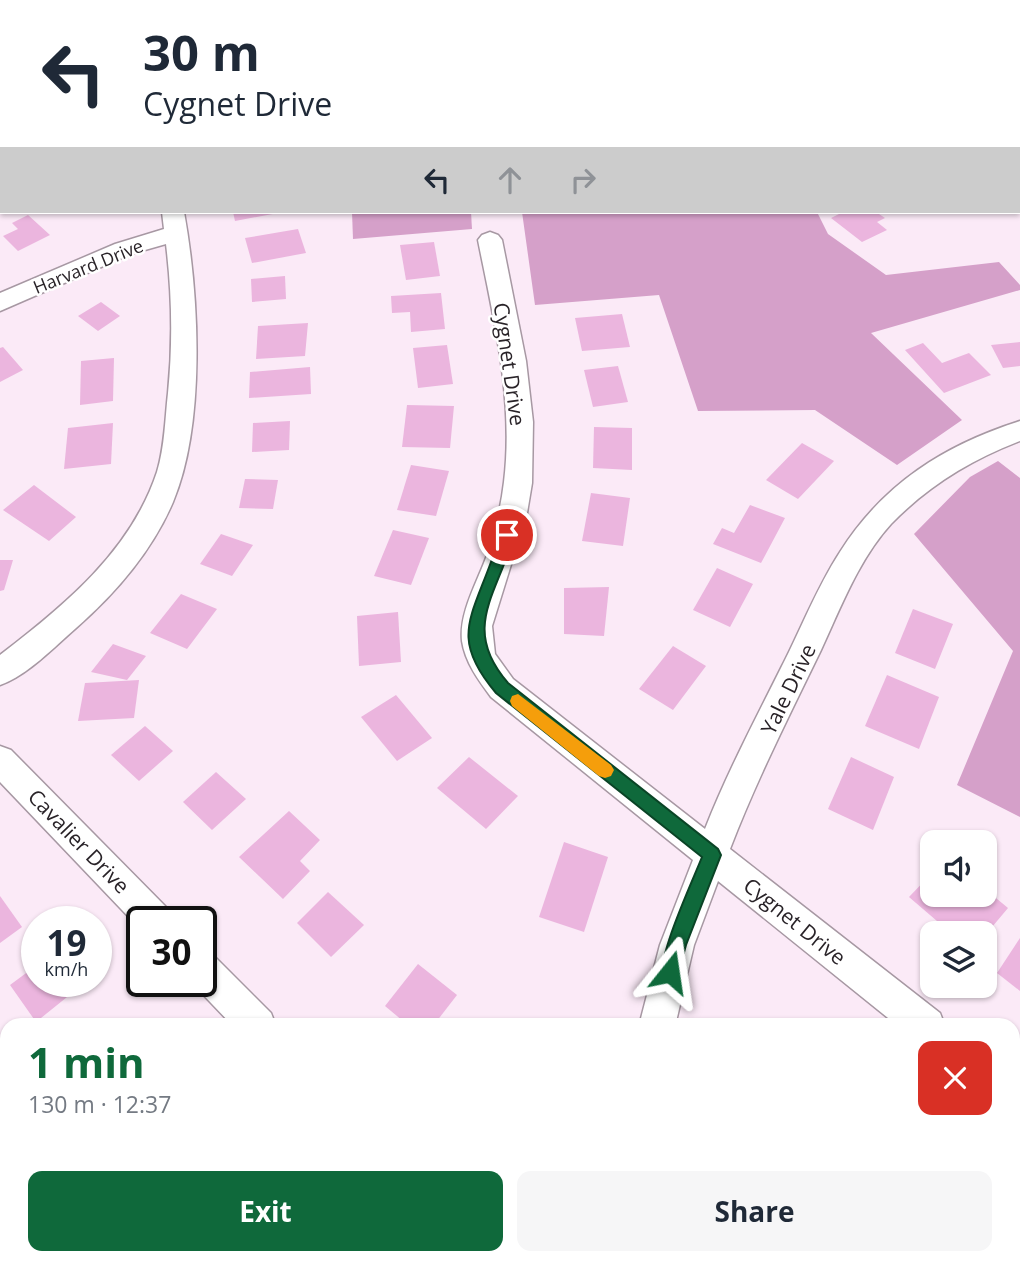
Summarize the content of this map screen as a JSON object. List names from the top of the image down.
{
  "streets": {
    "street": [
      "Harvard Drive",
      "Cygnet Drive",
      "Yale Drive",
      "Cavalier Drive"
    ]
  },
  "crossings": [
    ["Cygnet Drive", "Yale Drive"]
  ],
  "page": {
    "turn": ["30 m", "Cygnet Drive"],
    "speed": "19 km/h",
    "limit": "30",
    "heading": ["1 min", "130 m · 12:37"],
    "buttons": ["Exit", "Share"]
  }
}
